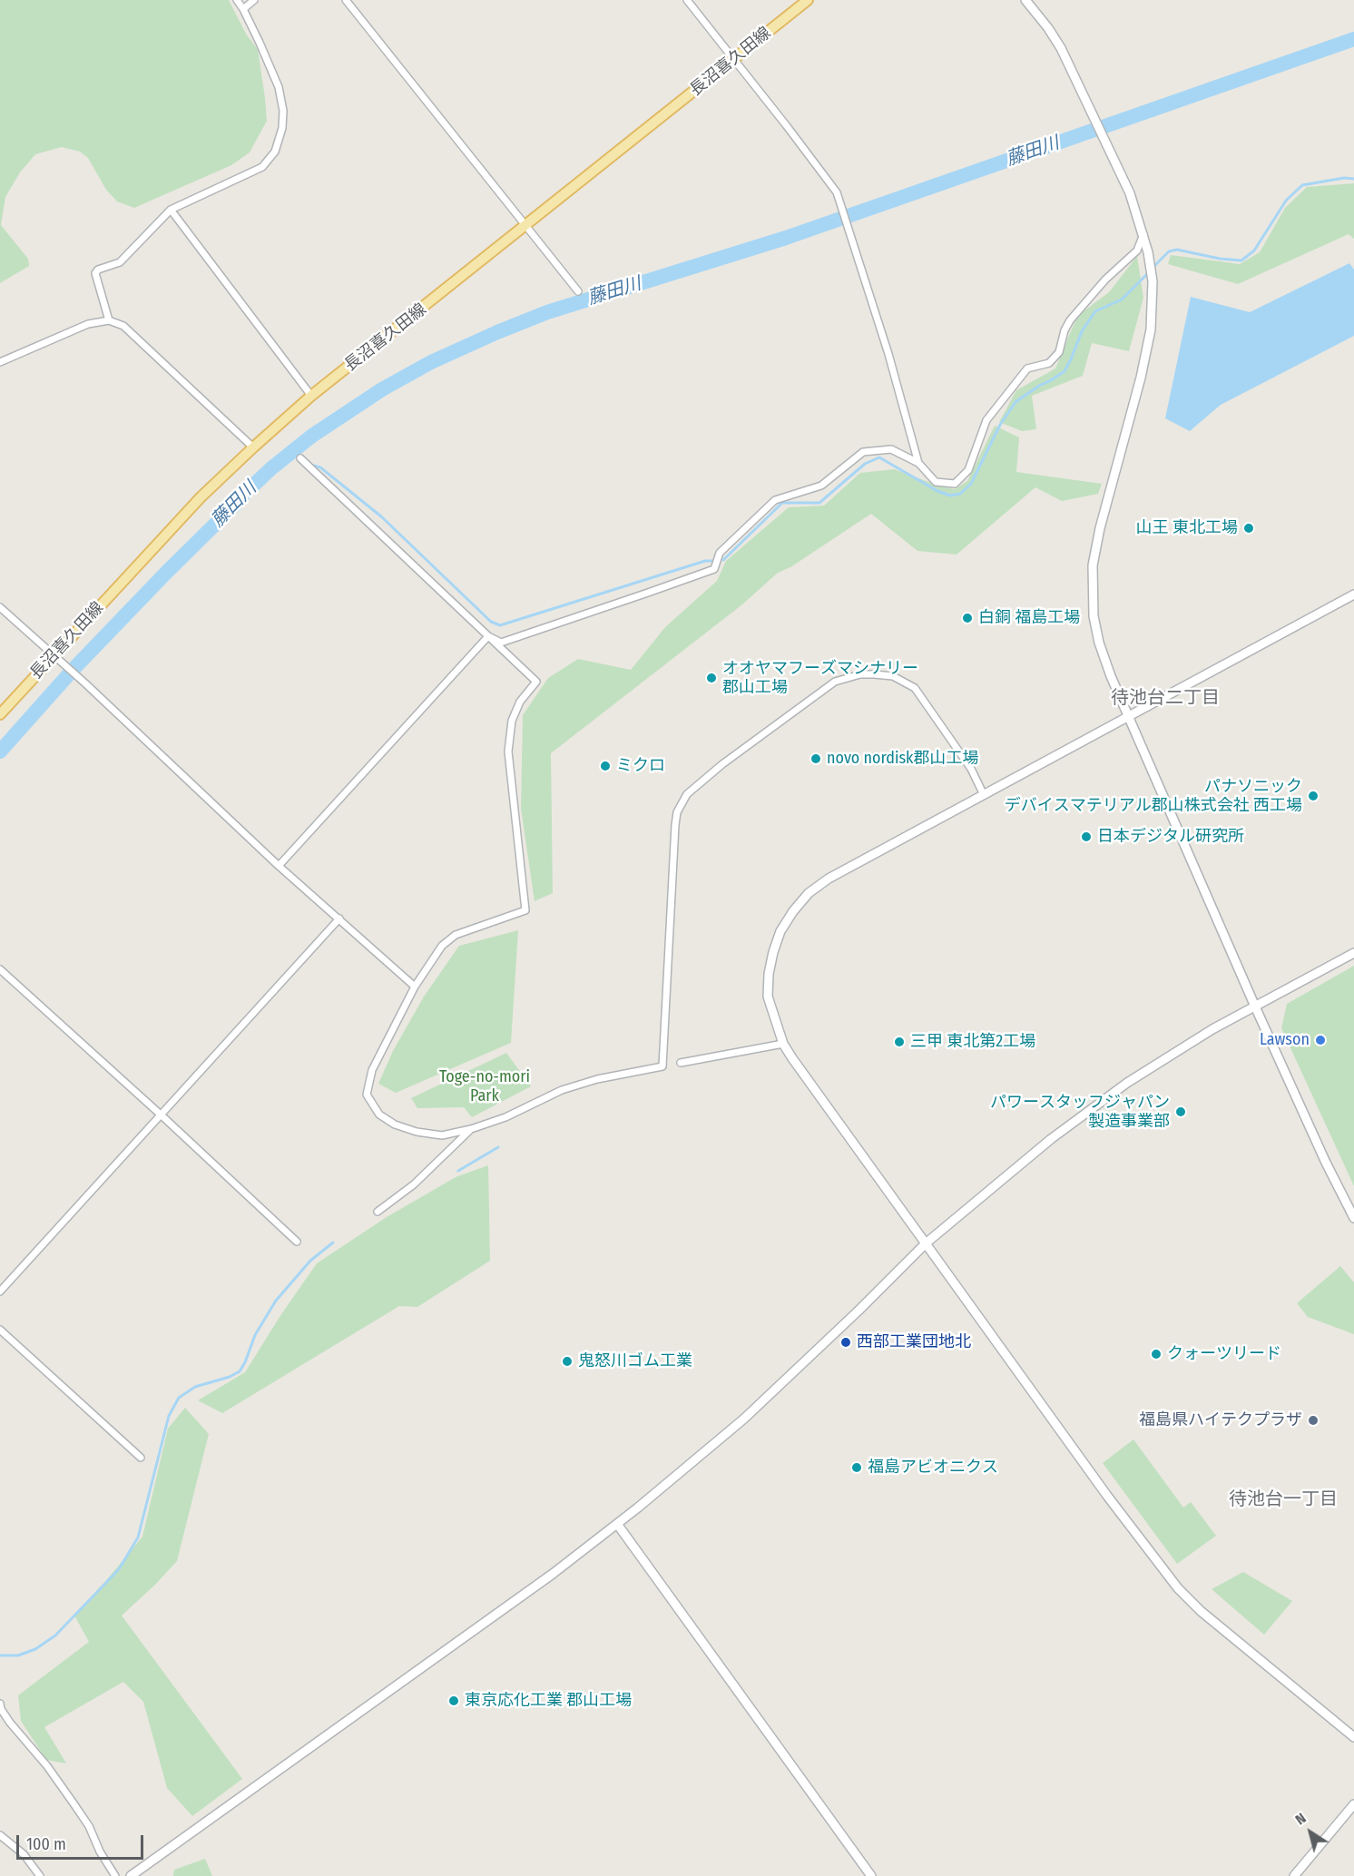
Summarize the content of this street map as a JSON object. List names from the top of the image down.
{
  "streets": {
    "main road": ["長沼喜久田線"]
  },
  "districts": ["待池台二丁目", "待池台一丁目"],
  "water": ["藤田川"],
  "parks": ["Toge-no-mori Park"],
  "places": [
    "山王 東北工場",
    "白銅 福島工場",
    "オオヤマフーズマシナリー 郡山工場",
    "novo nordisk郡山工場",
    "ミクロ",
    "パナソニック デバイスマテリアル郡山株式会社 西工場",
    "日本デジタル研究所",
    "Lawson",
    "三甲 東北第2工場",
    "パワースタッフジャパン 製造事業部",
    "西部工業団地北",
    "クォーツリード",
    "鬼怒川ゴム工業",
    "福島県ハイテクプラザ",
    "福島アビオニクス",
    "東京応化工業 郡山工場"
  ],
  "scale_bar": "100 m",
  "north": "top left"
}
